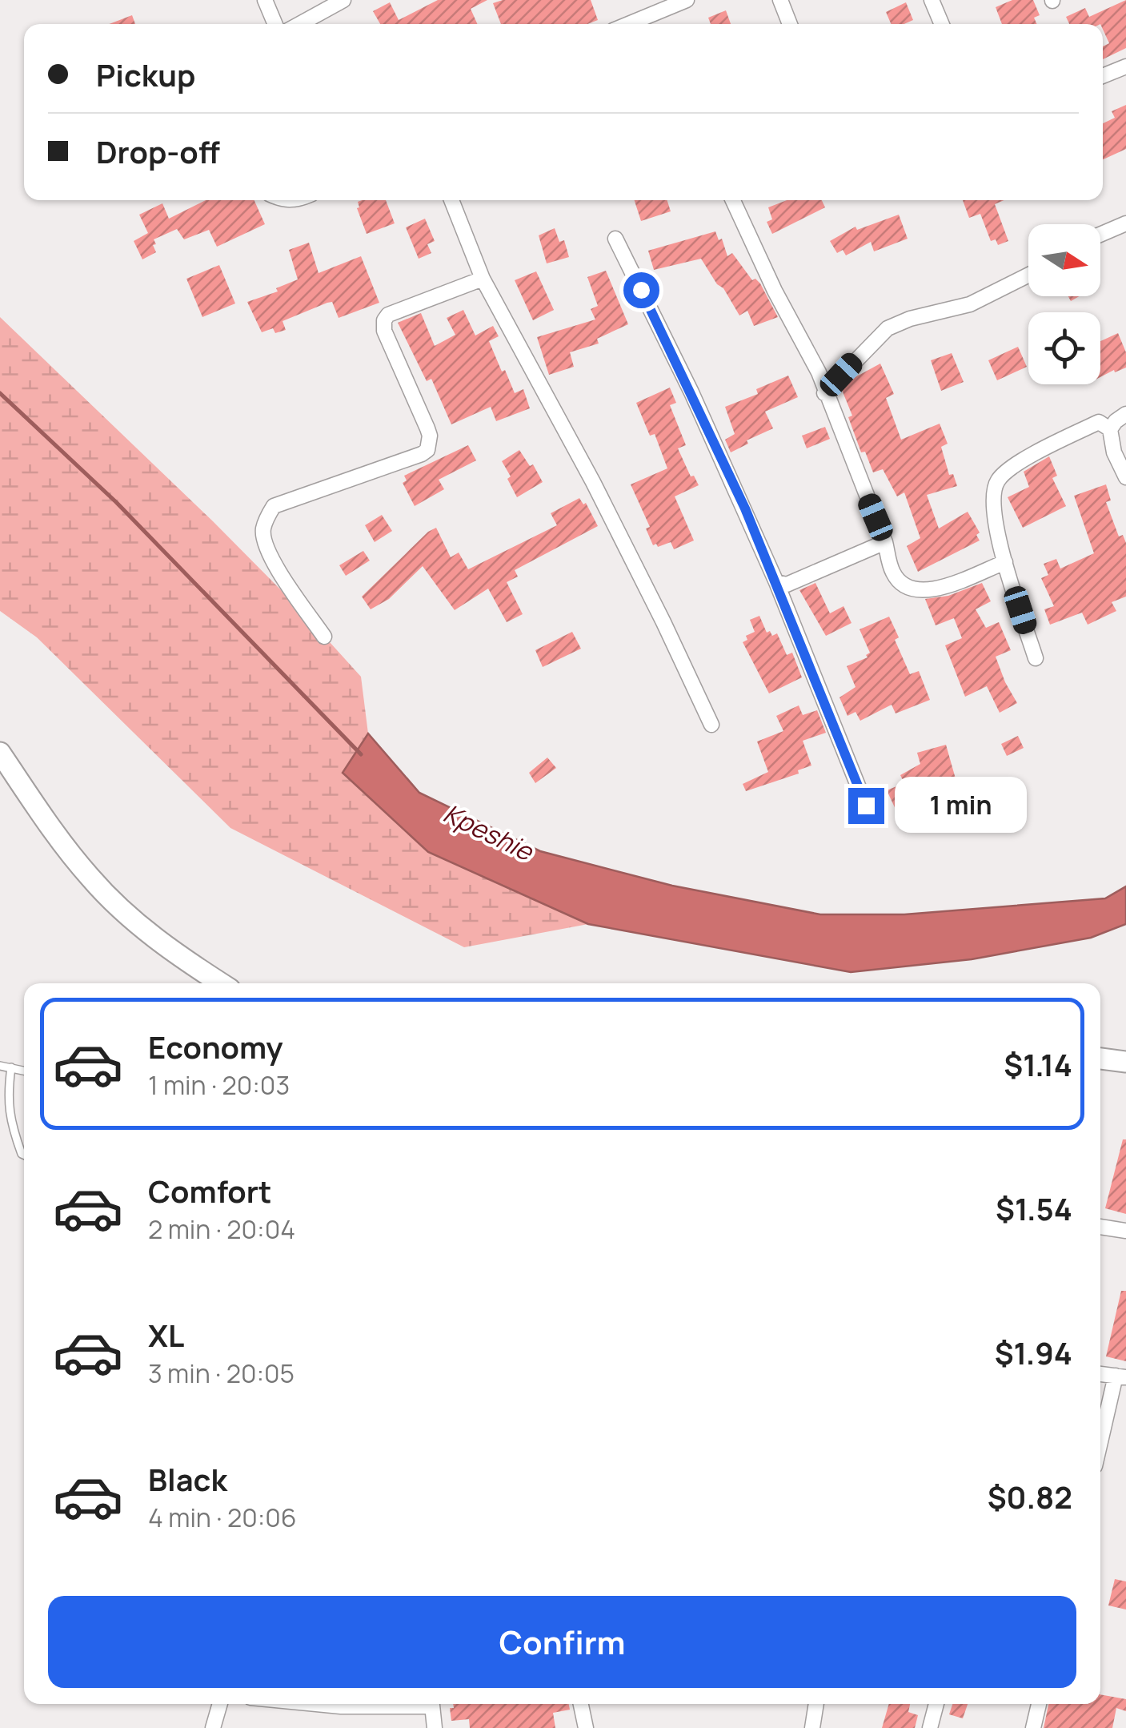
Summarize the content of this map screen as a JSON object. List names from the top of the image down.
{
  "water": ["Kpeshie"],
  "north": "right",
  "page": {
    "banner": ["Pickup", "Drop-off"],
    "bubble": "1 min",
    "list": [
      {
        "name": "Economy",
        "note": "1 min · 20:03",
        "value": "$1.14"
      },
      {
        "name": "Comfort",
        "note": "2 min · 20:04",
        "value": "$1.54"
      },
      {
        "name": "XL",
        "note": "3 min · 20:05",
        "value": "$1.94"
      },
      {
        "name": "Black",
        "note": "4 min · 20:06",
        "value": "$0.82"
      }
    ],
    "buttons": "Confirm"
  }
}
